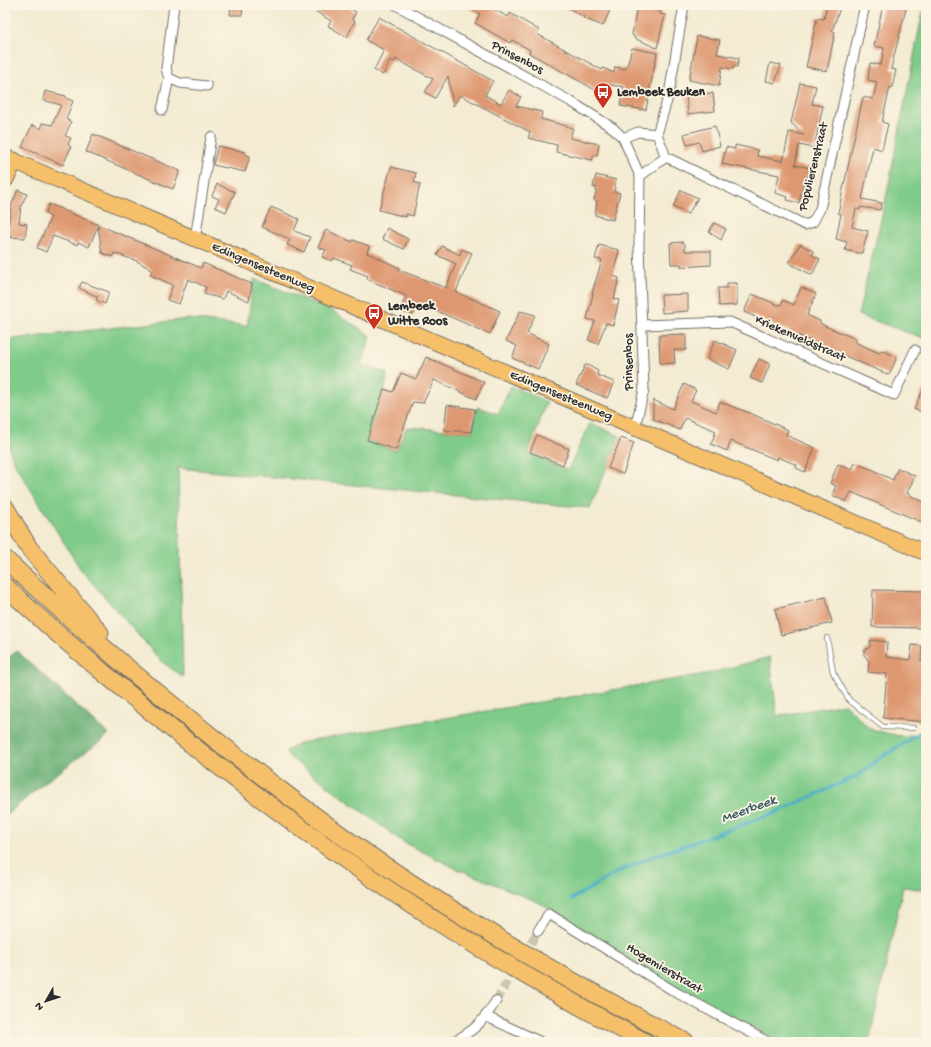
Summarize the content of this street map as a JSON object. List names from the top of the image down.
{
  "streets": {
    "main road": ["Edingensesteenweg"],
    "street": [
      "Prinsenbos",
      "Populierenstraat",
      "Kriekenveldstraat",
      "Hogemierstraat"
    ]
  },
  "crossings": [
    ["Prinsenbos", "Edingensesteenweg"],
    ["Prinsenbos", "Kriekenveldstraat"]
  ],
  "water": ["Meerbeek"],
  "places": {
    "bus stop": ["Lembeek Beuken", "Lembeek Witte Roos"]
  },
  "north": "bottom left"
}
